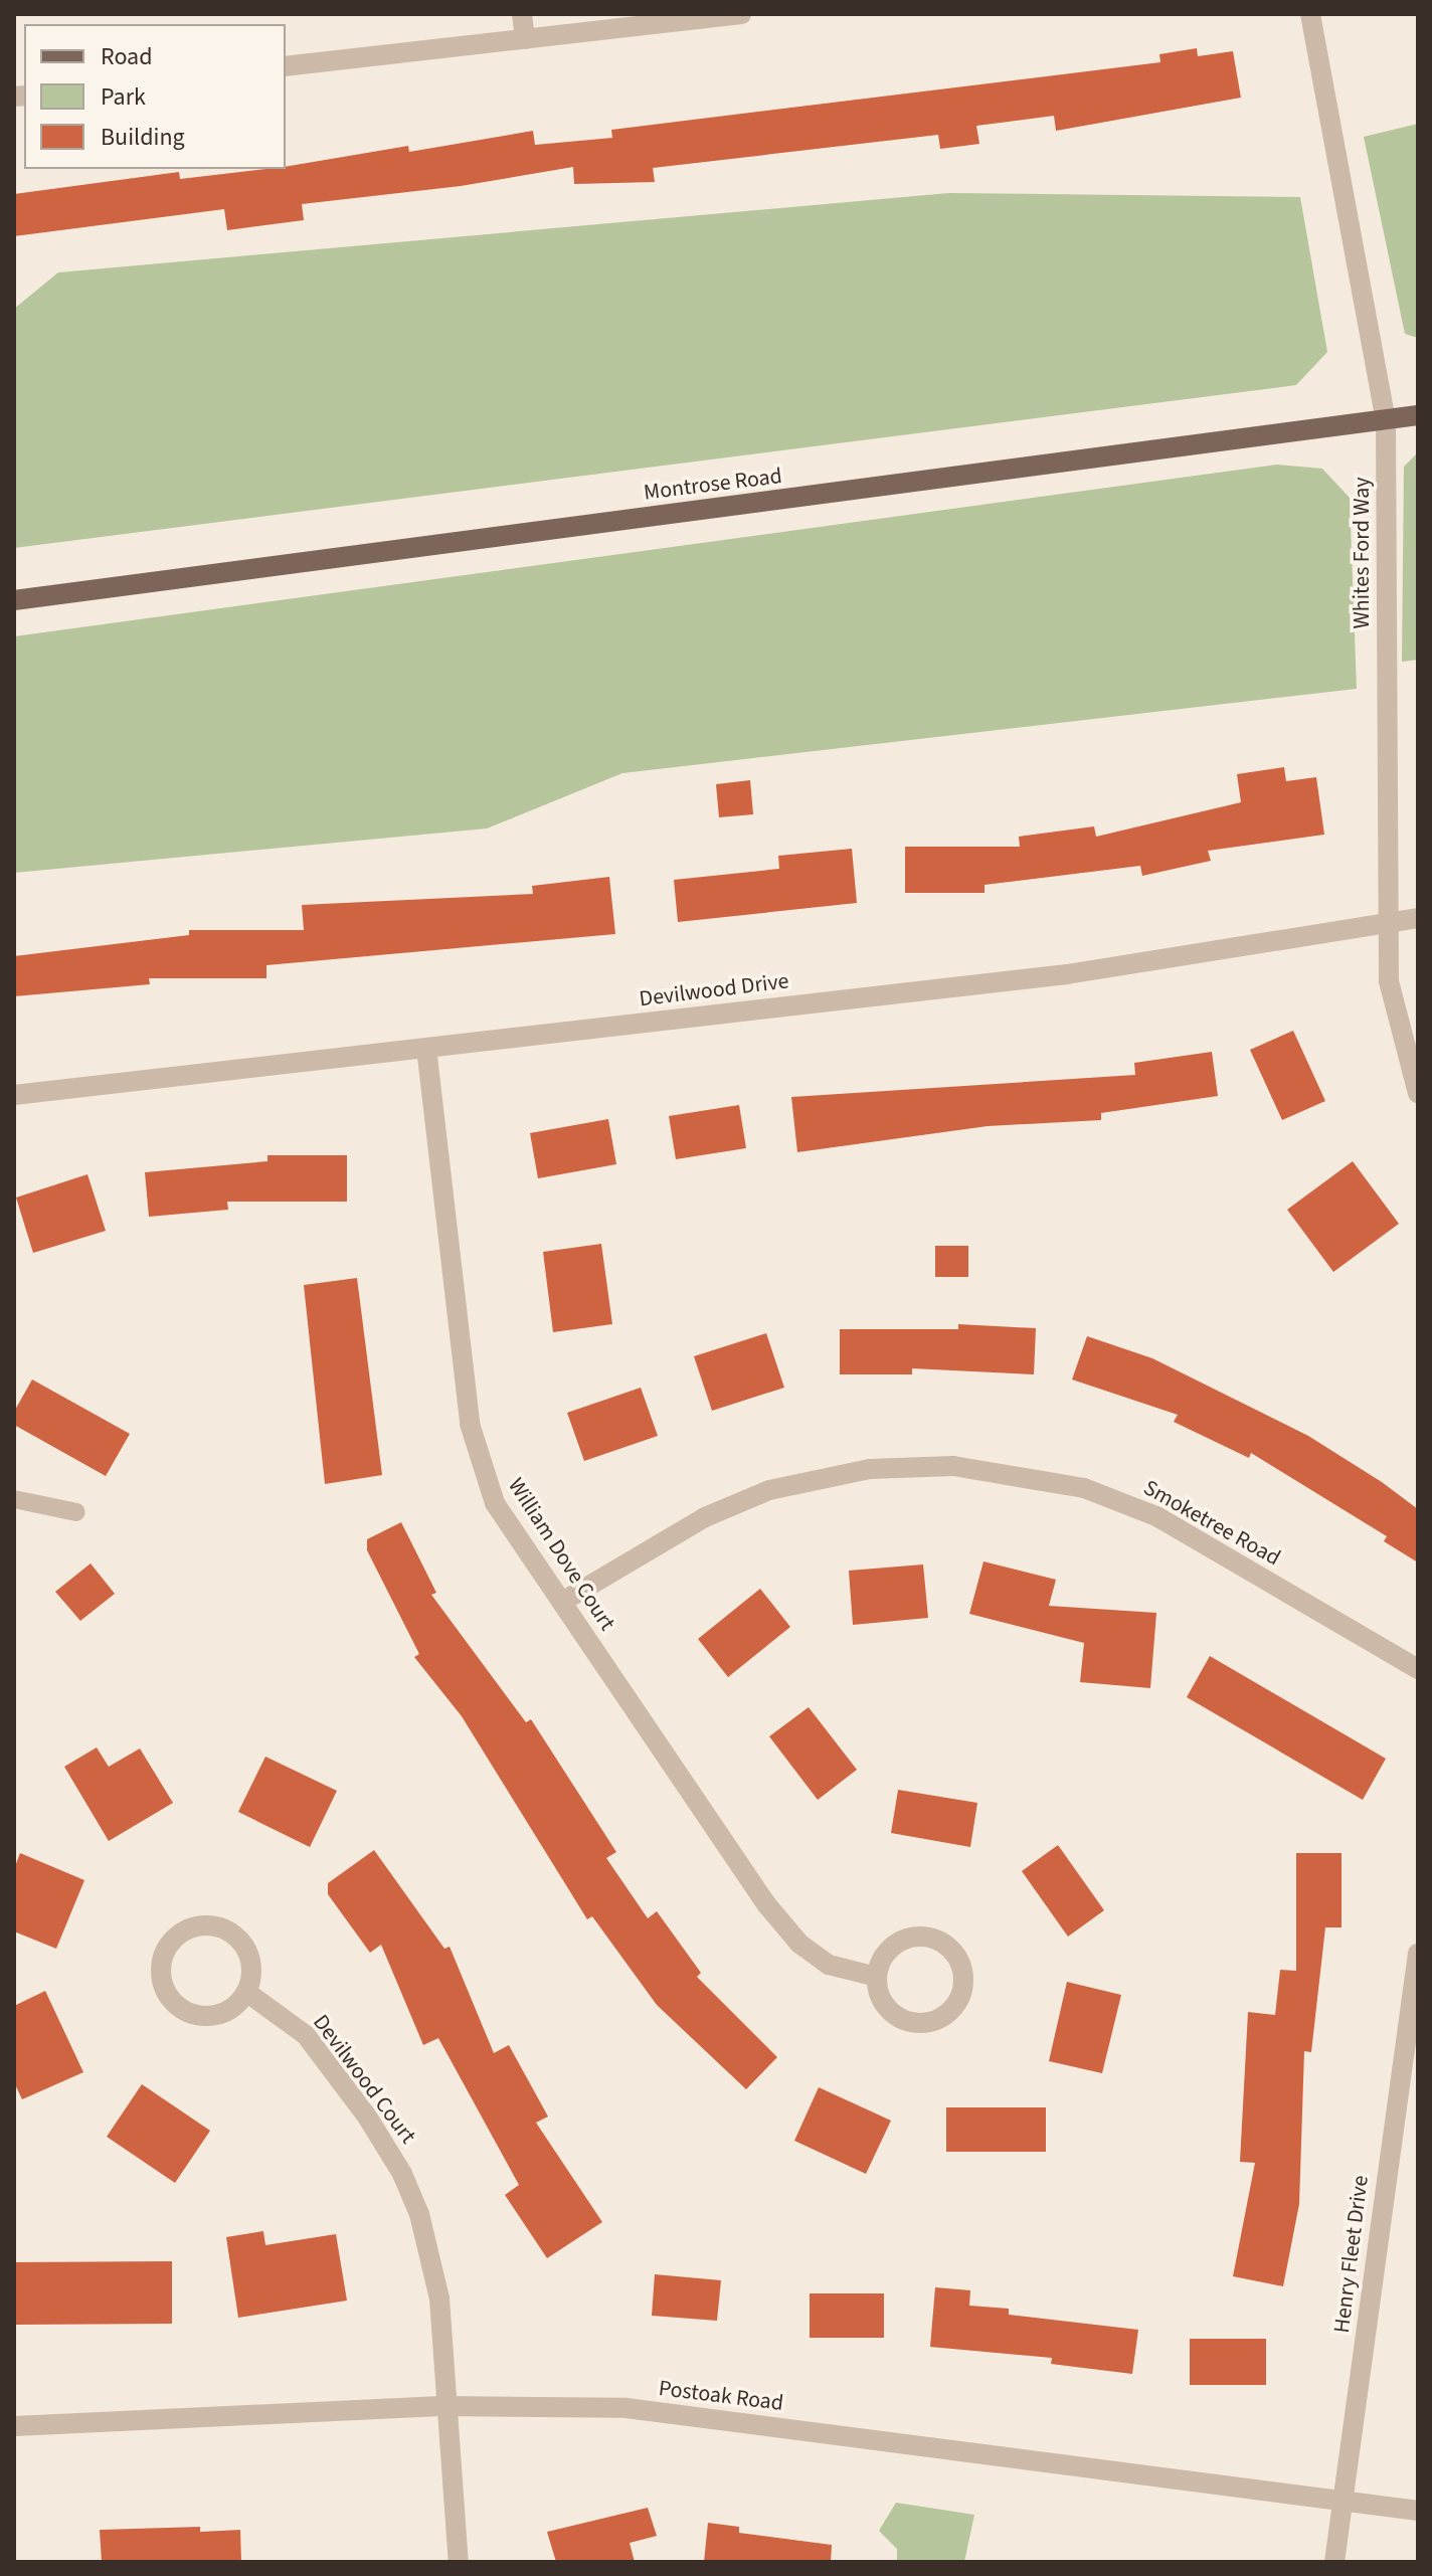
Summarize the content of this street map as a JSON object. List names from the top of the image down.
{
  "streets": {
    "main road": ["Montrose Road"],
    "street": [
      "Whites Ford Way",
      "Devilwood Drive",
      "Smoketree Road",
      "William Dove Court",
      "Devilwood Court",
      "Henry Fleet Drive",
      "Postoak Road"
    ]
  },
  "crossings": [
    ["Montrose Road", "Whites Ford Way"],
    ["Whites Ford Way", "Devilwood Drive"],
    ["Devilwood Drive", "William Dove Court"],
    ["Smoketree Road", "William Dove Court"],
    ["Devilwood Court", "Postoak Road"],
    ["Henry Fleet Drive", "Postoak Road"]
  ],
  "legend": ["Road", "Park", "Building"]
}
